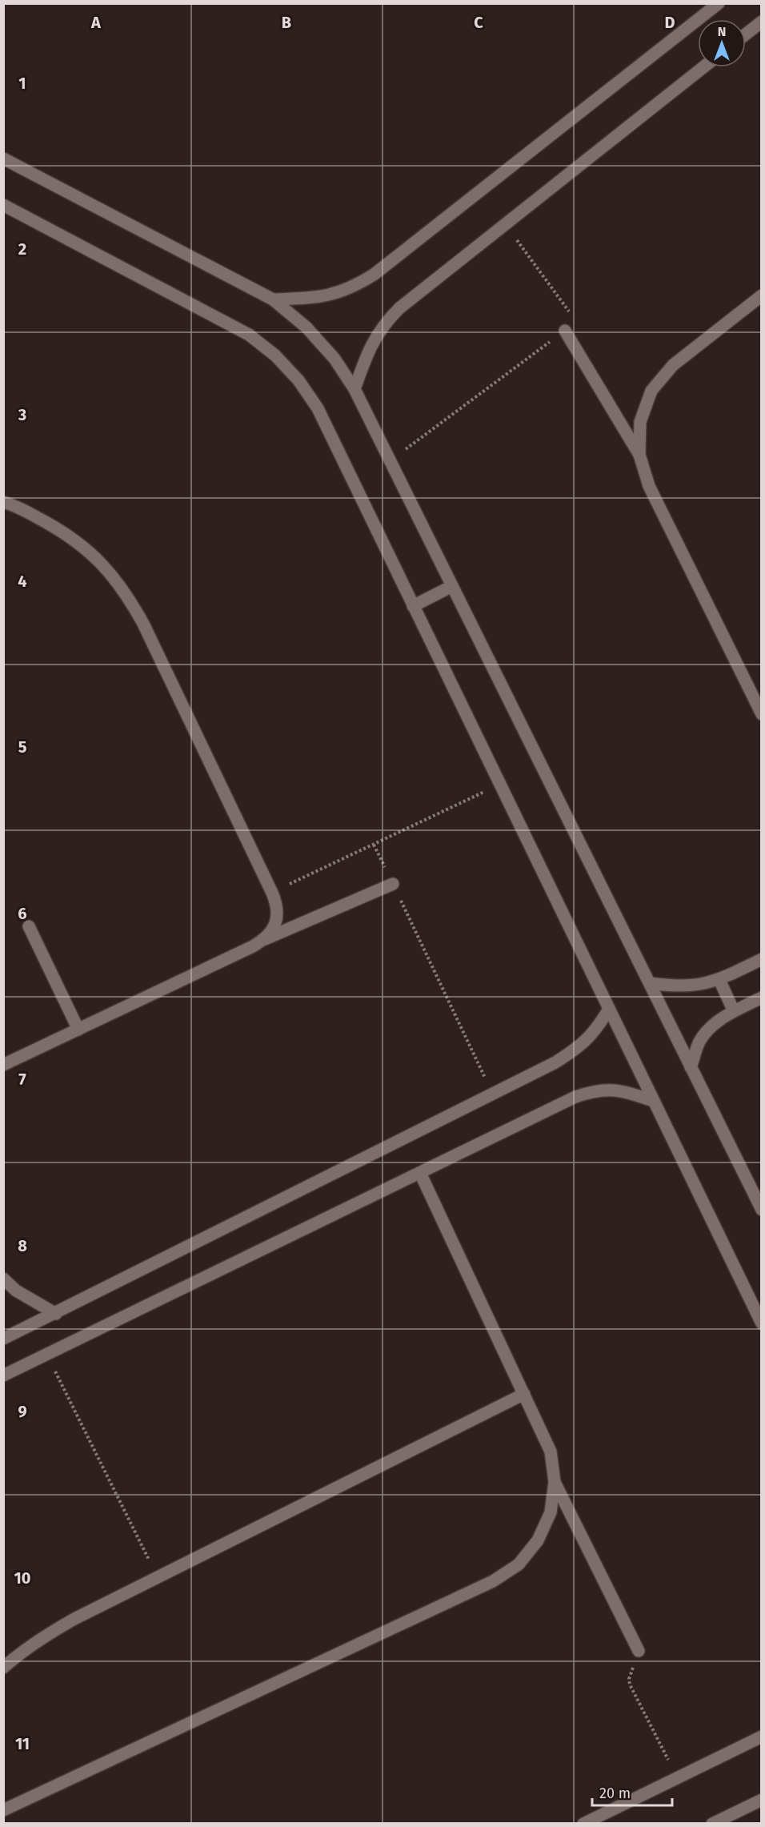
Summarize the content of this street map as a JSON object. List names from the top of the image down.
{
  "scale_bar": "20 m",
  "north": "top",
  "grid": {
    "columns": [
      "A",
      "B",
      "C",
      "D"
    ],
    "rows": [
      "1",
      "2",
      "3",
      "4",
      "5",
      "6",
      "7",
      "8",
      "9",
      "10",
      "11"
    ]
  }
}
